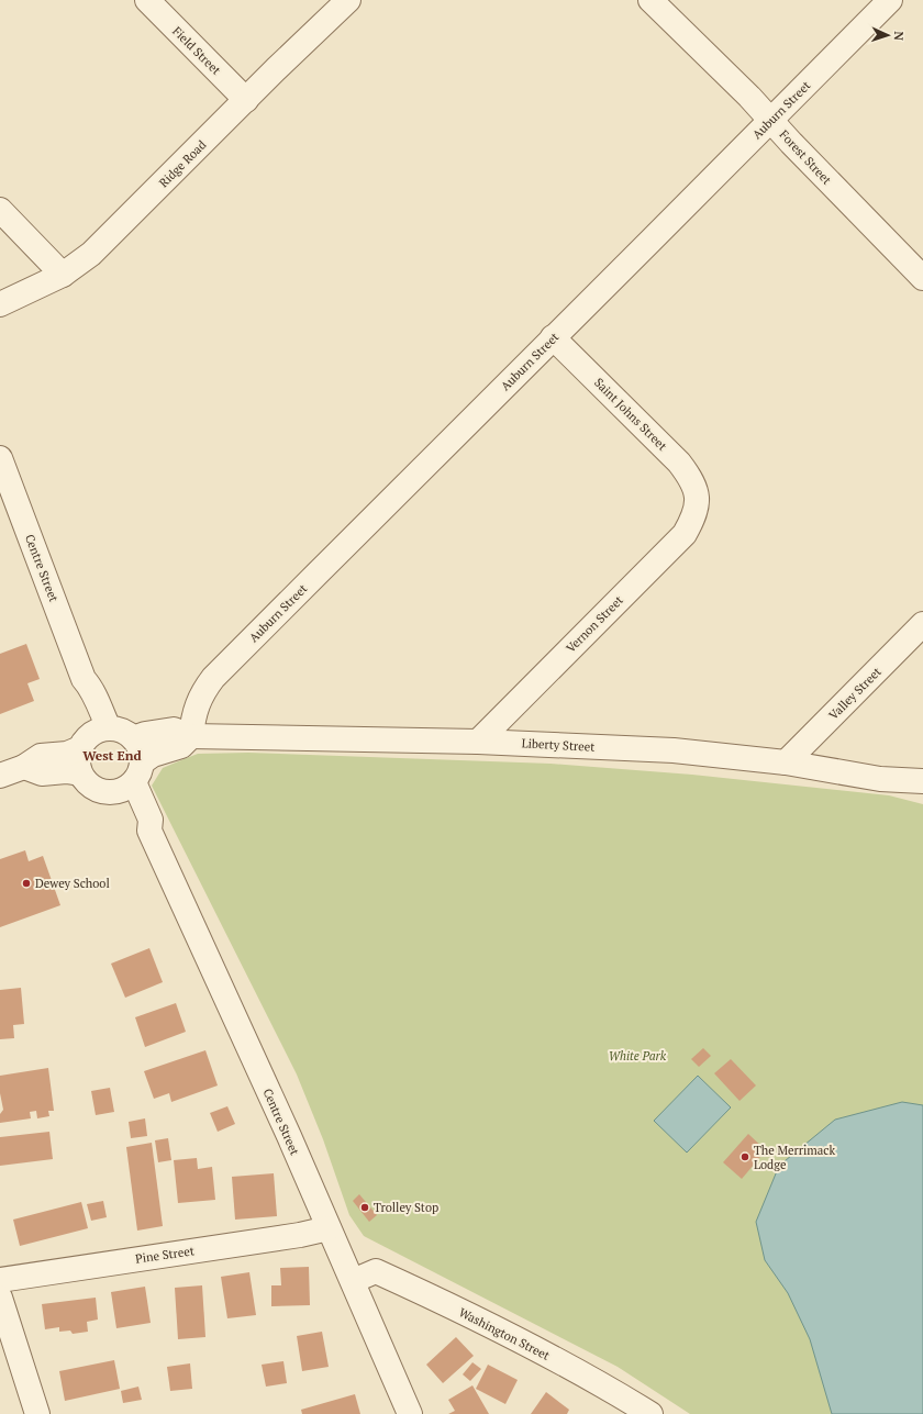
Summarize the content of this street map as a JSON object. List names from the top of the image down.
{
  "streets": {
    "street": [
      "Field Street",
      "Auburn Street",
      "Forest Street",
      "Ridge Road",
      "Saint Johns Street",
      "Centre Street",
      "Vernon Street",
      "Valley Street",
      "Liberty Street",
      "Pine Street",
      "Washington Street"
    ]
  },
  "crossings": [
    ["Field Street", "Ridge Road"],
    ["Auburn Street", "Forest Street"],
    ["Auburn Street", "Saint Johns Street"],
    ["Auburn Street", "Liberty Street"],
    ["Saint Johns Street", "Vernon Street"],
    ["Centre Street", "Liberty Street"],
    ["Centre Street", "Pine Street"],
    ["Centre Street", "Washington Street"],
    ["Vernon Street", "Liberty Street"],
    ["Valley Street", "Liberty Street"]
  ],
  "districts": ["West End"],
  "parks": ["White Park"],
  "places": ["Dewey School", "The Merrimack Lodge", "Trolley Stop"],
  "north": "right"
}
